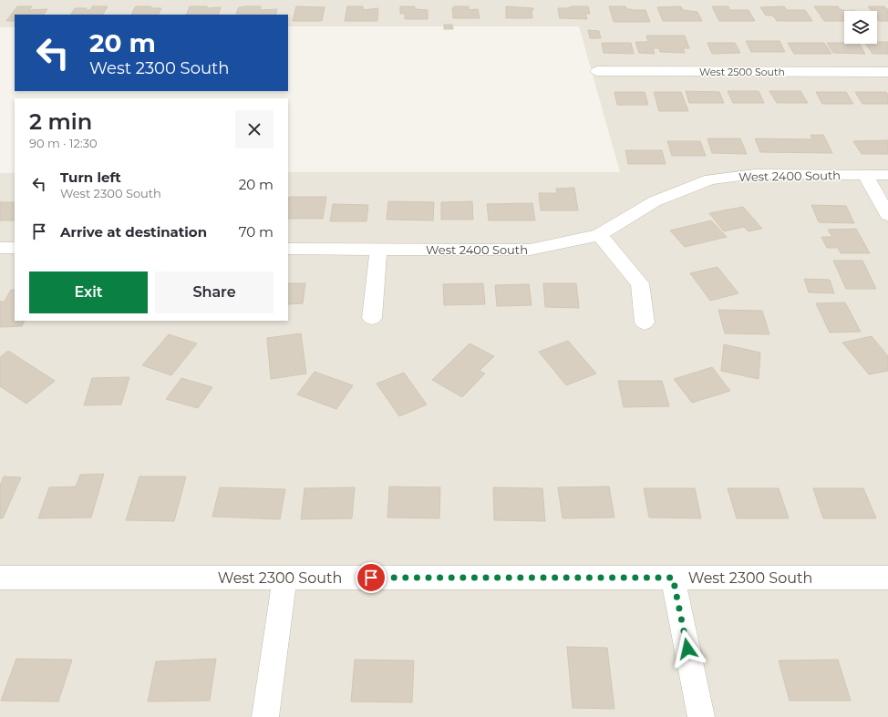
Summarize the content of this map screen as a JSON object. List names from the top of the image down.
{
  "streets": {
    "street": ["West 2500 South", "West 2400 South", "West 2300 South"]
  },
  "page": {
    "turn": ["20 m", "West 2300 South"],
    "heading": ["2 min", "90 m · 12:30"],
    "list": [
      {
        "name": "Turn left",
        "note": "West 2300 South",
        "value": "20 m"
      },
      {
        "name": "Arrive at destination",
        "value": "70 m"
      }
    ],
    "buttons": ["Exit", "Share"]
  }
}
